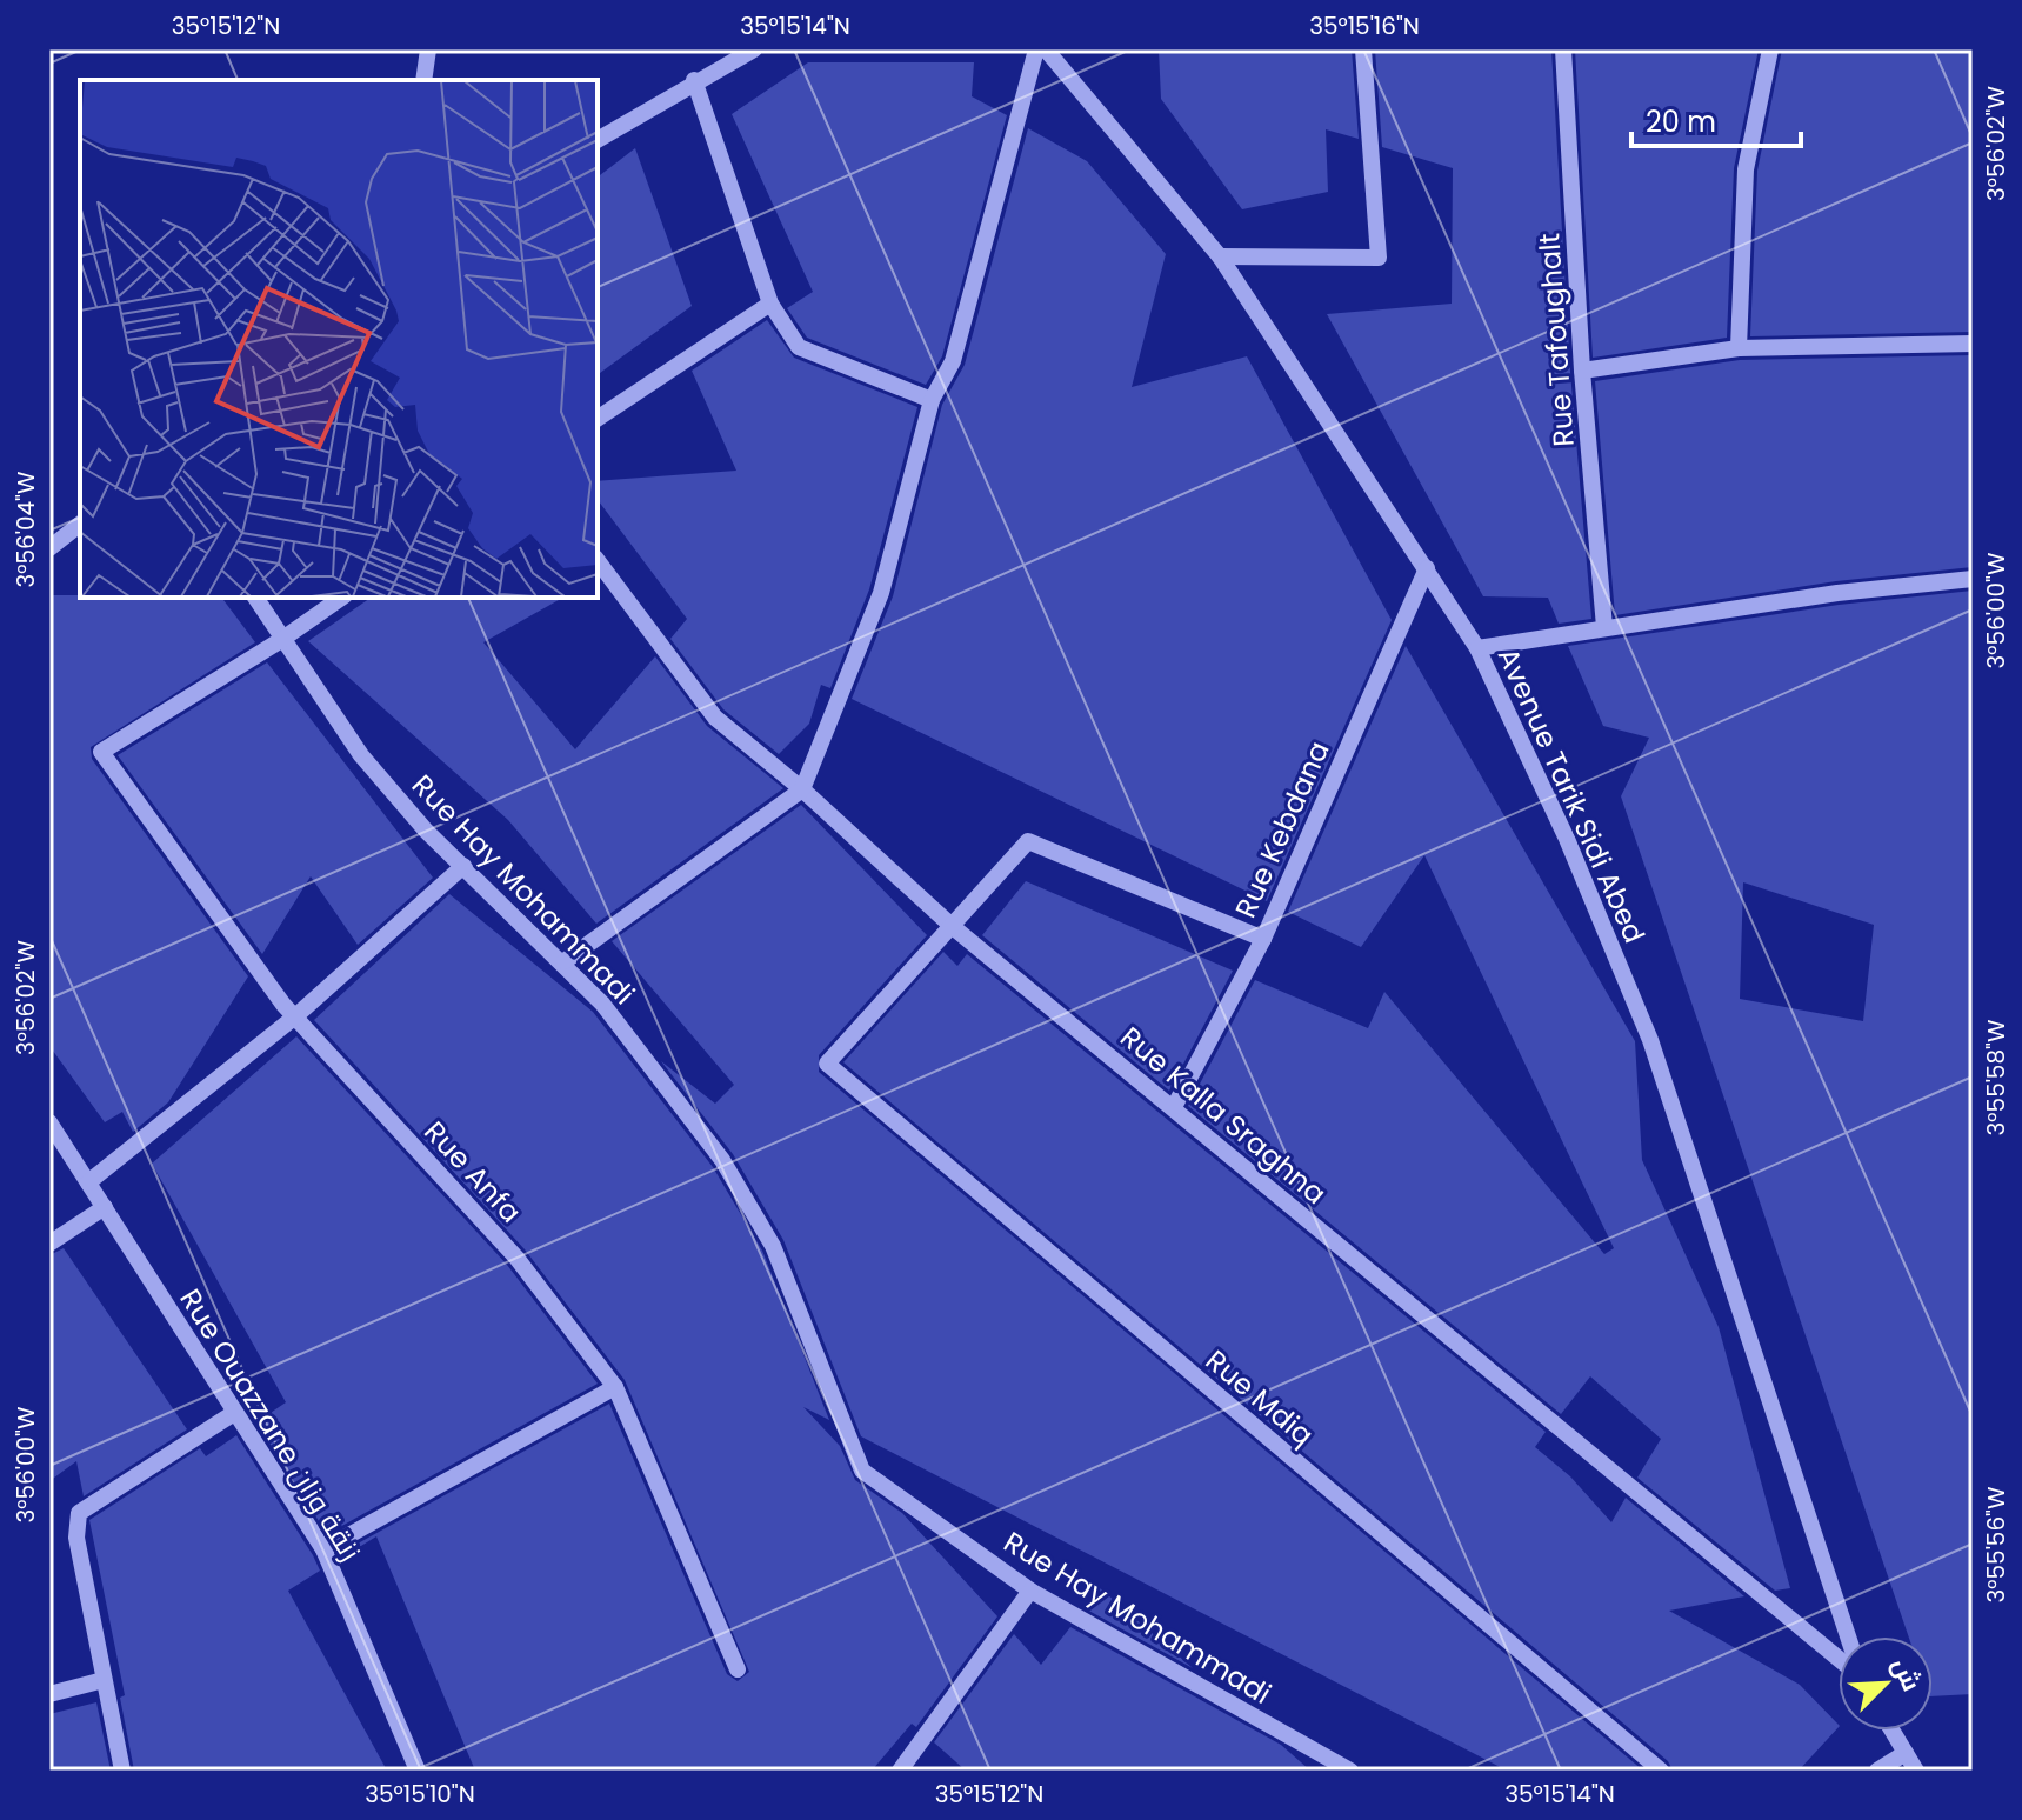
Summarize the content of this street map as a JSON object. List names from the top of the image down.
{
  "streets": {
    "street": [
      "Rue Tafoughalt",
      "Avenue Tarik Sidi Abed",
      "Rue Kebdana",
      "Rue Hay Mohammadi",
      "Rue Kalla Sraghna",
      "Rue Anfa",
      "Rue Mdiq",
      "Rue Ouazzane زنقة وزان"
    ]
  },
  "crossings": [
    ["Avenue Tarik Sidi Abed", "Rue Kebdana"],
    ["Rue Kebdana", "Rue Kalla Sraghna"],
    ["Rue Hay Mohammadi", "Rue Anfa"],
    ["Rue Kalla Sraghna", "Rue Mdiq"]
  ],
  "scale_bar": "20 m",
  "north": "top right",
  "coordinates": [
    "35°15'12\"N",
    "35°15'14\"N",
    "35°15'16\"N",
    "3°56'02\"W",
    "3°56'04\"W",
    "3°56'00\"W",
    "3°55'58\"W",
    "3°55'56\"W",
    "35°15'10\"N"
  ]
}
